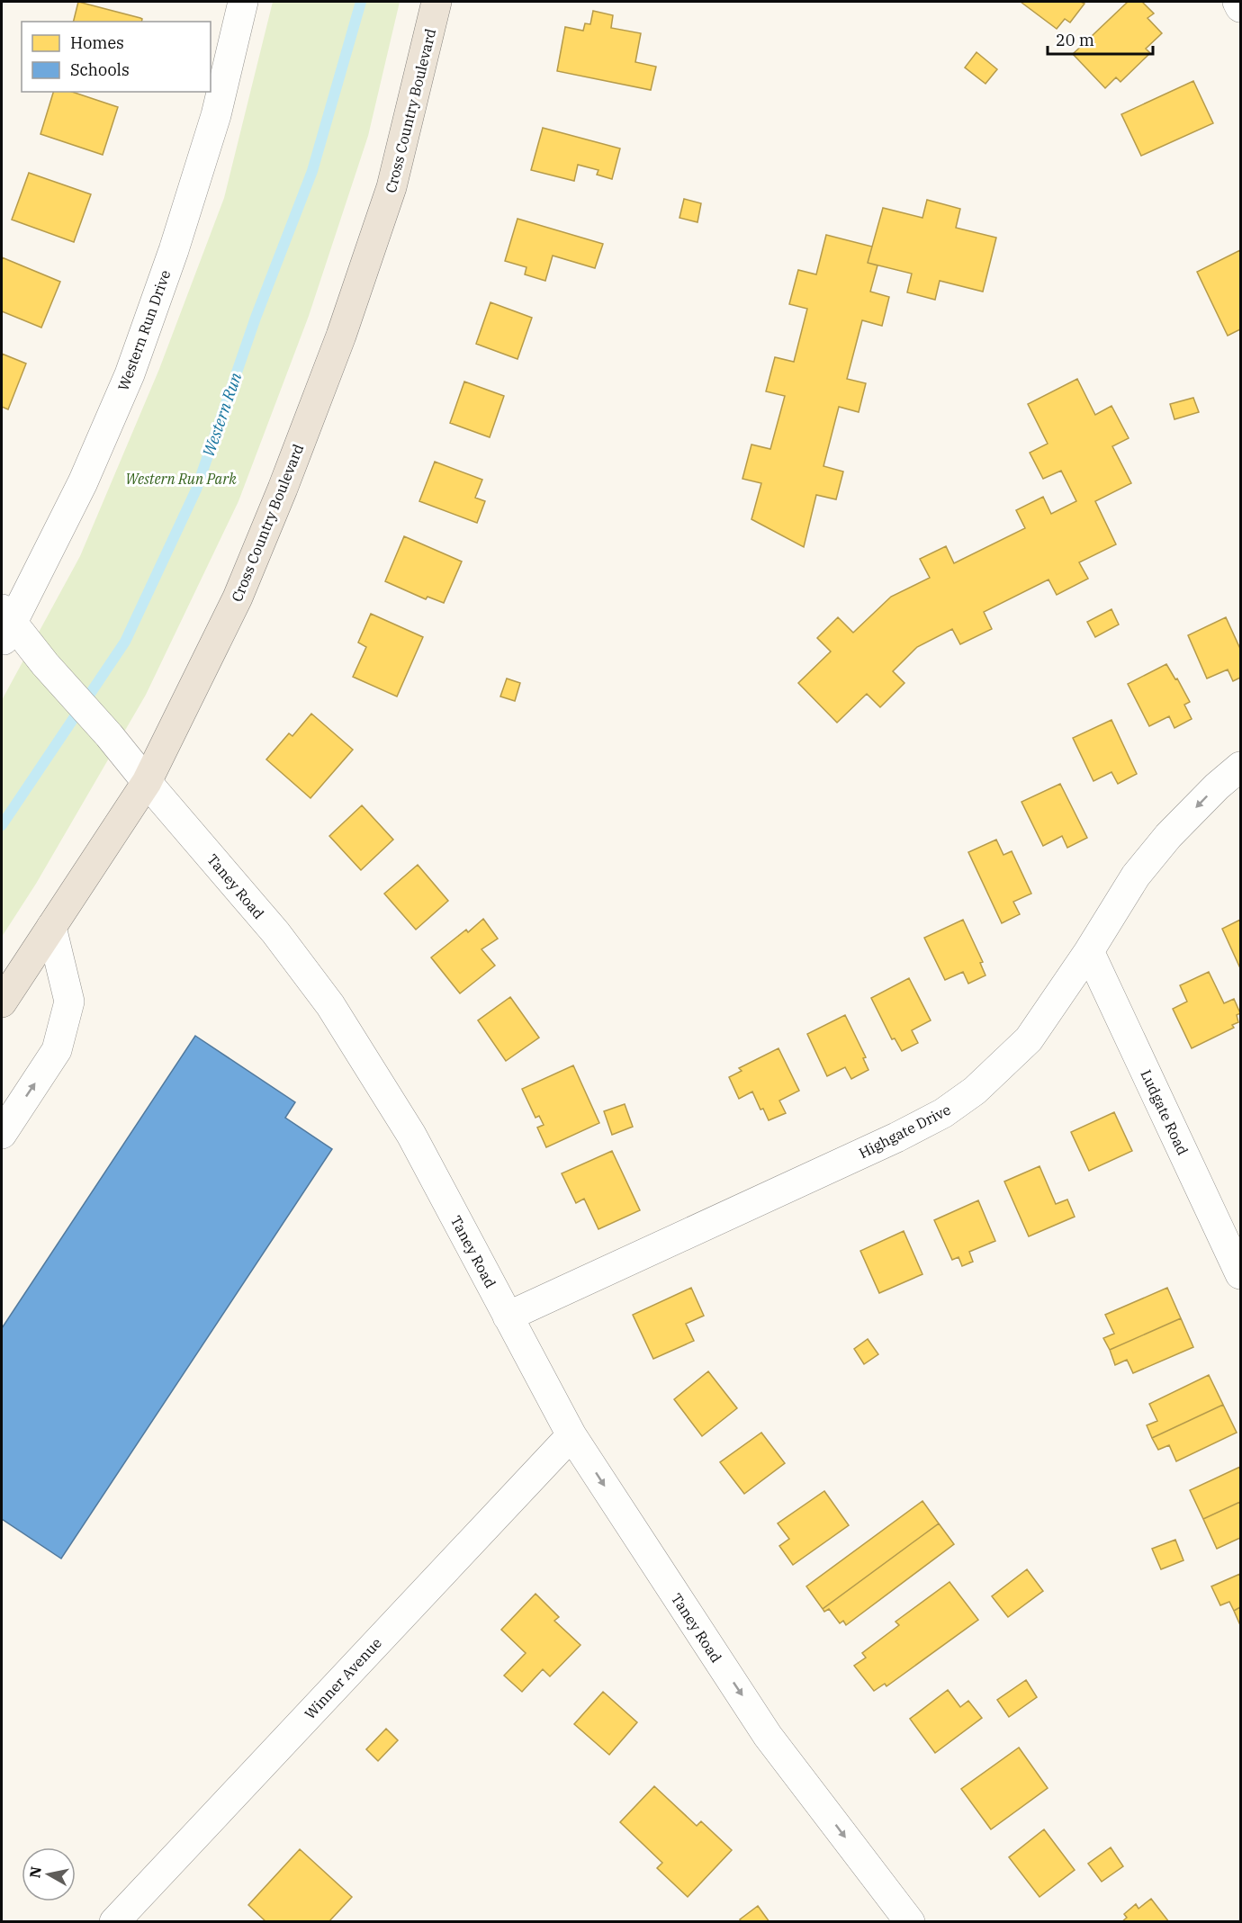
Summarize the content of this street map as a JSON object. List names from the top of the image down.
{
  "streets": {
    "main road": ["Cross Country Boulevard"],
    "street": [
      "Western Run Drive",
      "Taney Road",
      "Ludgate Road",
      "Highgate Drive",
      "Winner Avenue"
    ]
  },
  "crossings": [
    ["Cross Country Boulevard", "Taney Road"],
    ["Western Run Drive", "Taney Road"],
    ["Taney Road", "Highgate Drive"],
    ["Taney Road", "Winner Avenue"],
    ["Ludgate Road", "Highgate Drive"]
  ],
  "one_way": ["Taney Road"],
  "water": ["Western Run"],
  "parks": ["Western Run Park"],
  "legend": ["Homes", "Schools"],
  "scale_bar": "20 m",
  "north": "left"
}
